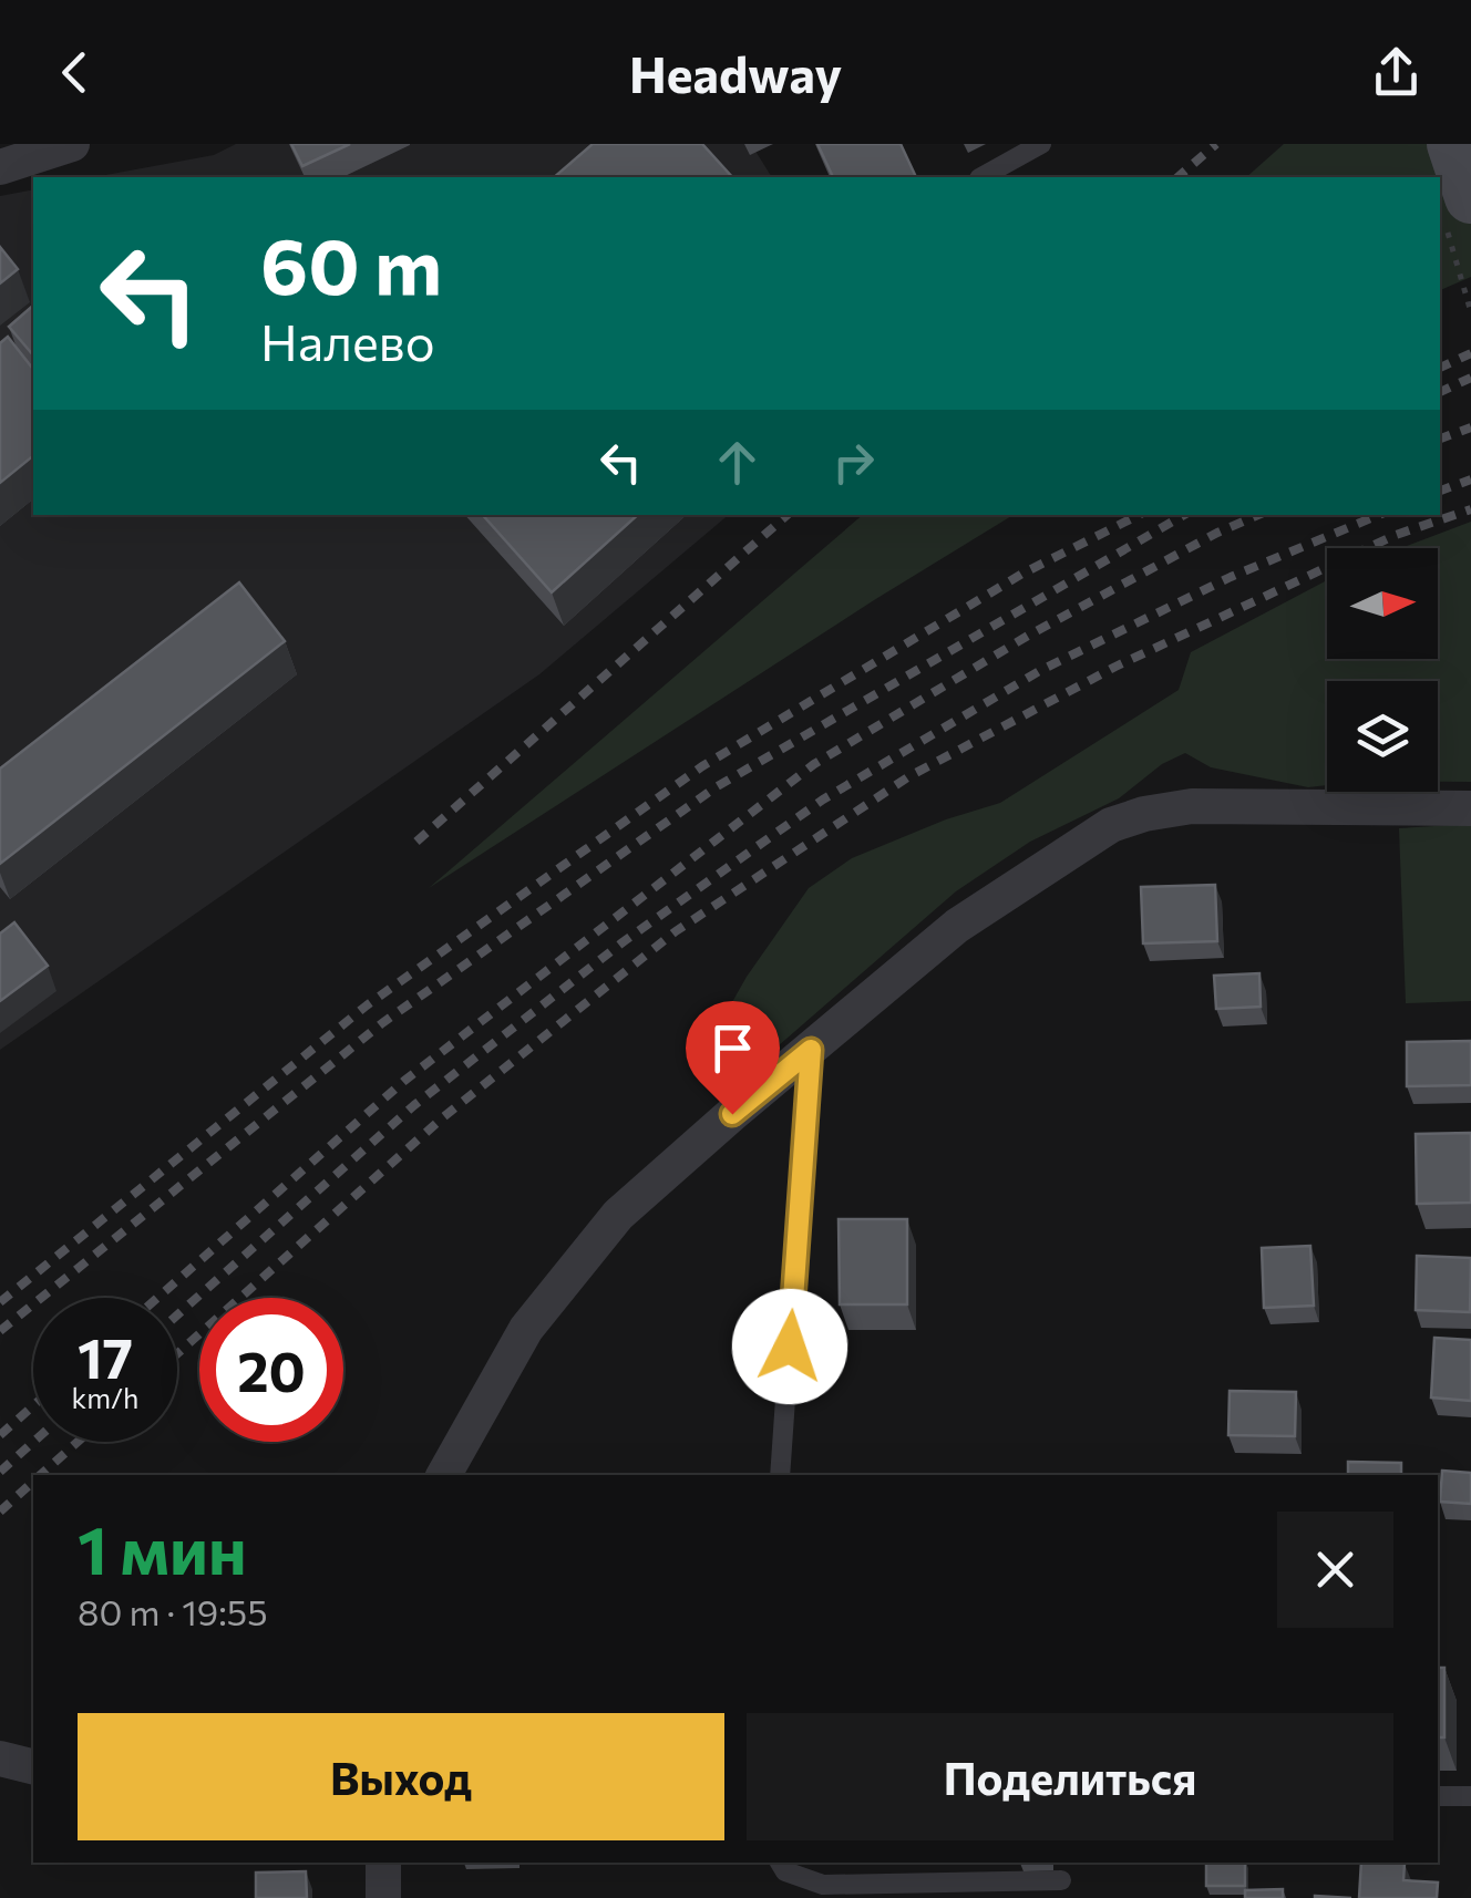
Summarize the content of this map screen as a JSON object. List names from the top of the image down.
{
  "north": "right",
  "page": {
    "header": "Headway",
    "turn": ["60 m", "Налево"],
    "speed": "17 km/h",
    "limit": "20",
    "heading": ["1 мин", "80 m · 19:55"],
    "buttons": ["Выход", "Поделиться"]
  }
}
